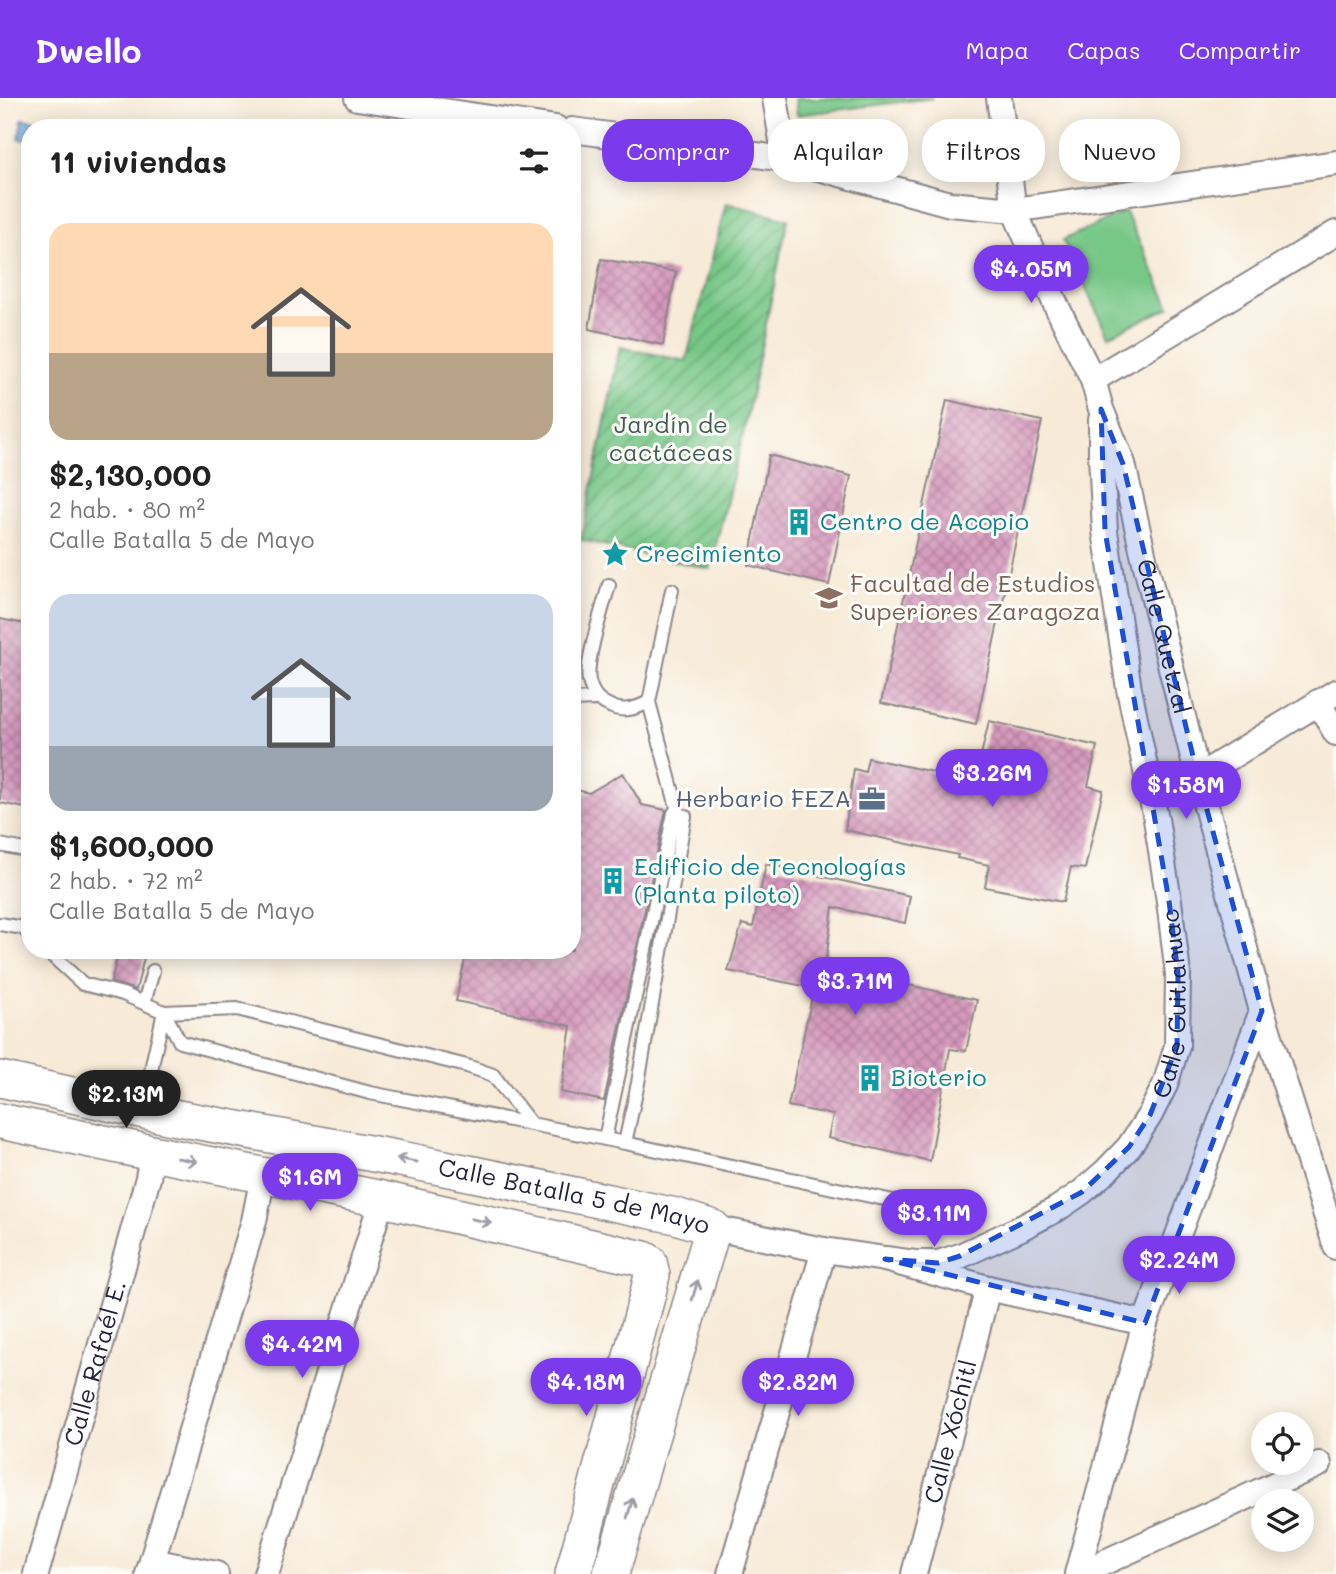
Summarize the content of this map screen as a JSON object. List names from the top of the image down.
{
  "streets": {
    "street": [
      "Calle Quetzal",
      "Calle Cuitlahuac",
      "Calle Batalla 5 de Mayo",
      "Calle Rafaél E.",
      "Calle Xóchitl"
    ]
  },
  "crossings": [
    ["Calle Quetzal", "Calle Cuitlahuac"],
    ["Calle Cuitlahuac", "Calle Batalla 5 de Mayo"],
    ["Calle Batalla 5 de Mayo", "Calle Rafaél E."],
    ["Calle Batalla 5 de Mayo", "Calle Xóchitl"]
  ],
  "parks": ["Jardín de cactáceas"],
  "places": {
    "building": ["Centro de Acopio", "Edificio de Tecnologías (Planta piloto)", "Bioterio"],
    "place": ["Crecimiento"],
    "school or university": ["Facultad de Estudios Superiores Zaragoza"],
    "office": ["Herbario FEZA"]
  },
  "page": {
    "header": "Dwello",
    "nav": ["Mapa", "Capas", "Compartir"],
    "chip": [
      "Comprar",
      "Alquilar",
      "Filtros",
      "Nuevo"
    ],
    "heading": "11 viviendas",
    "list": [
      {
        "name": "$2,130,000",
        "note": "2 hab. · 80 m² · Calle Batalla 5 de Mayo"
      },
      {
        "name": "$1,600,000",
        "note": "2 hab. · 72 m² · Calle Batalla 5 de Mayo"
      }
    ],
    "price": [
      "$4.05M",
      "$3.26M",
      "$1.58M",
      "$3.71M",
      "$2.13M",
      "$1.6M",
      "$3.11M",
      "$2.24M",
      "$4.42M",
      "$4.18M",
      "$2.82M"
    ]
  }
}
